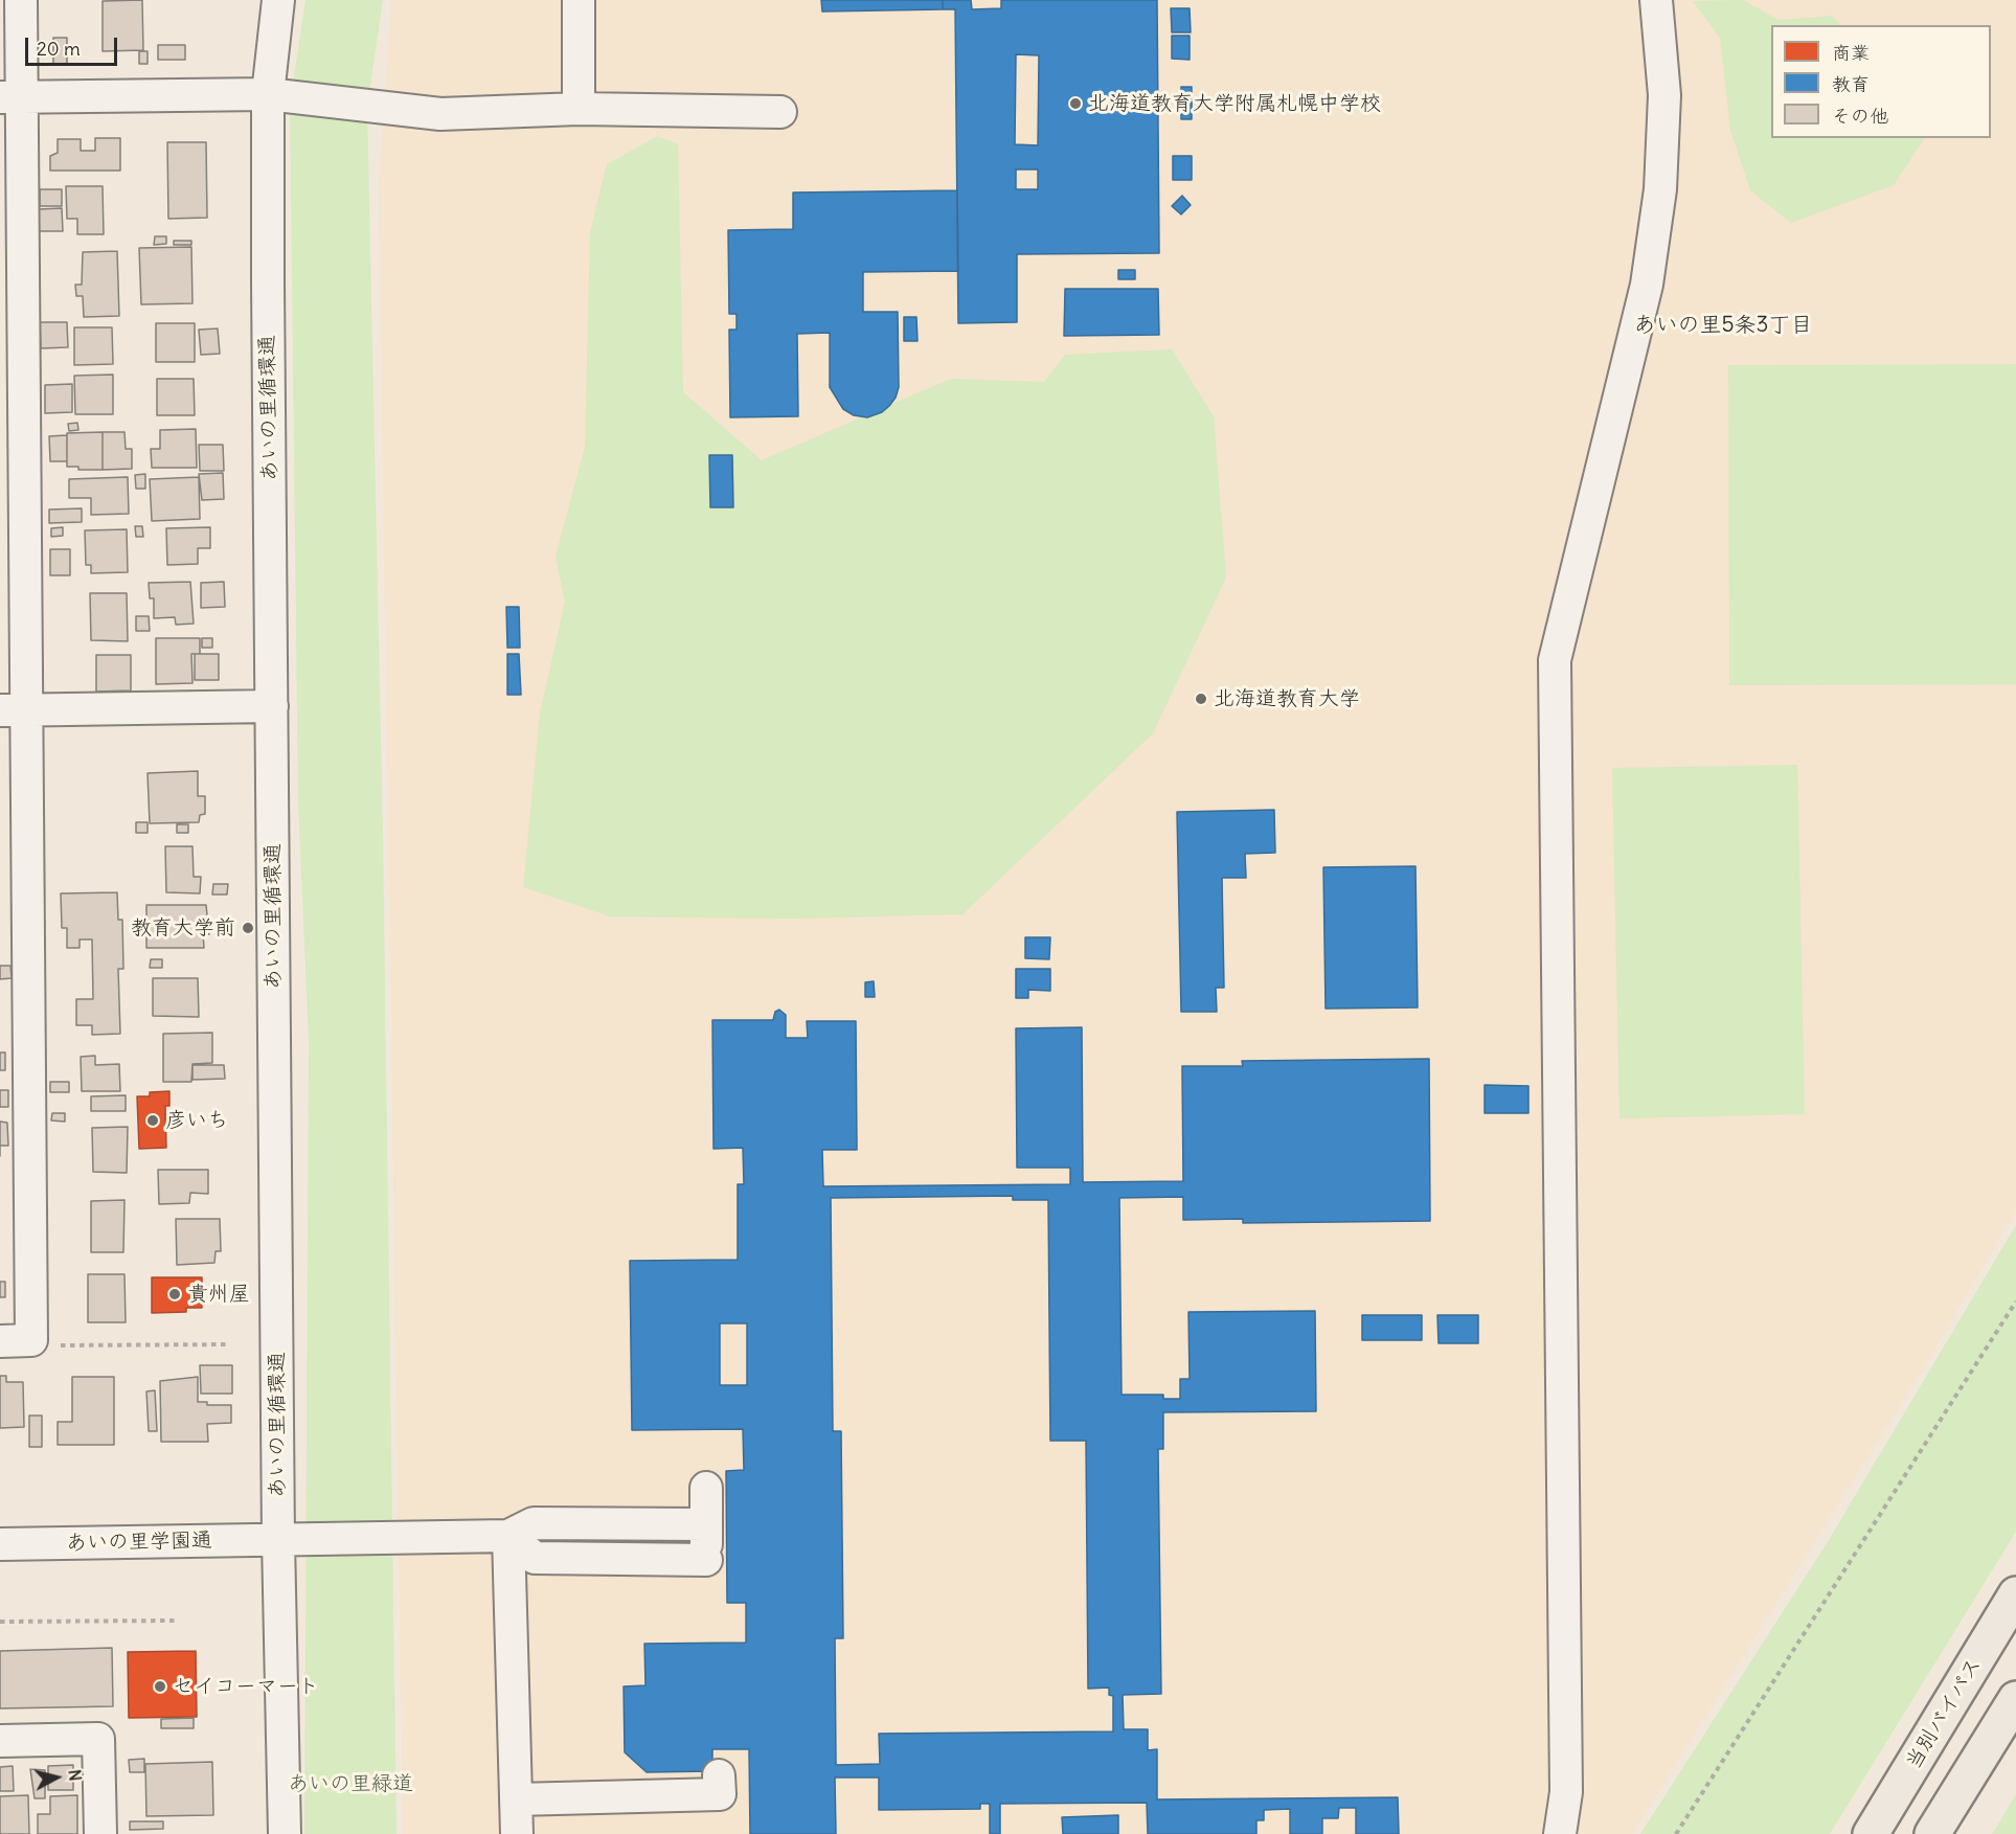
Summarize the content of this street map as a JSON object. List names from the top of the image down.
{
  "streets": {
    "highway": ["当別バイパス"],
    "street": ["あいの里循環通", "あいの里学園通"]
  },
  "crossings": [
    ["あいの里循環通", "あいの里学園通"]
  ],
  "districts": ["あいの里5条3丁目"],
  "parks": ["あいの里緑道"],
  "places": [
    "北海道教育大学附属札幌中学校",
    "北海道教育大学",
    "教育大学前",
    "彦いち",
    "貴州屋",
    "セイコーマート"
  ],
  "legend": ["商業", "教育", "その他"],
  "scale_bar": "20 m",
  "north": "right"
}
